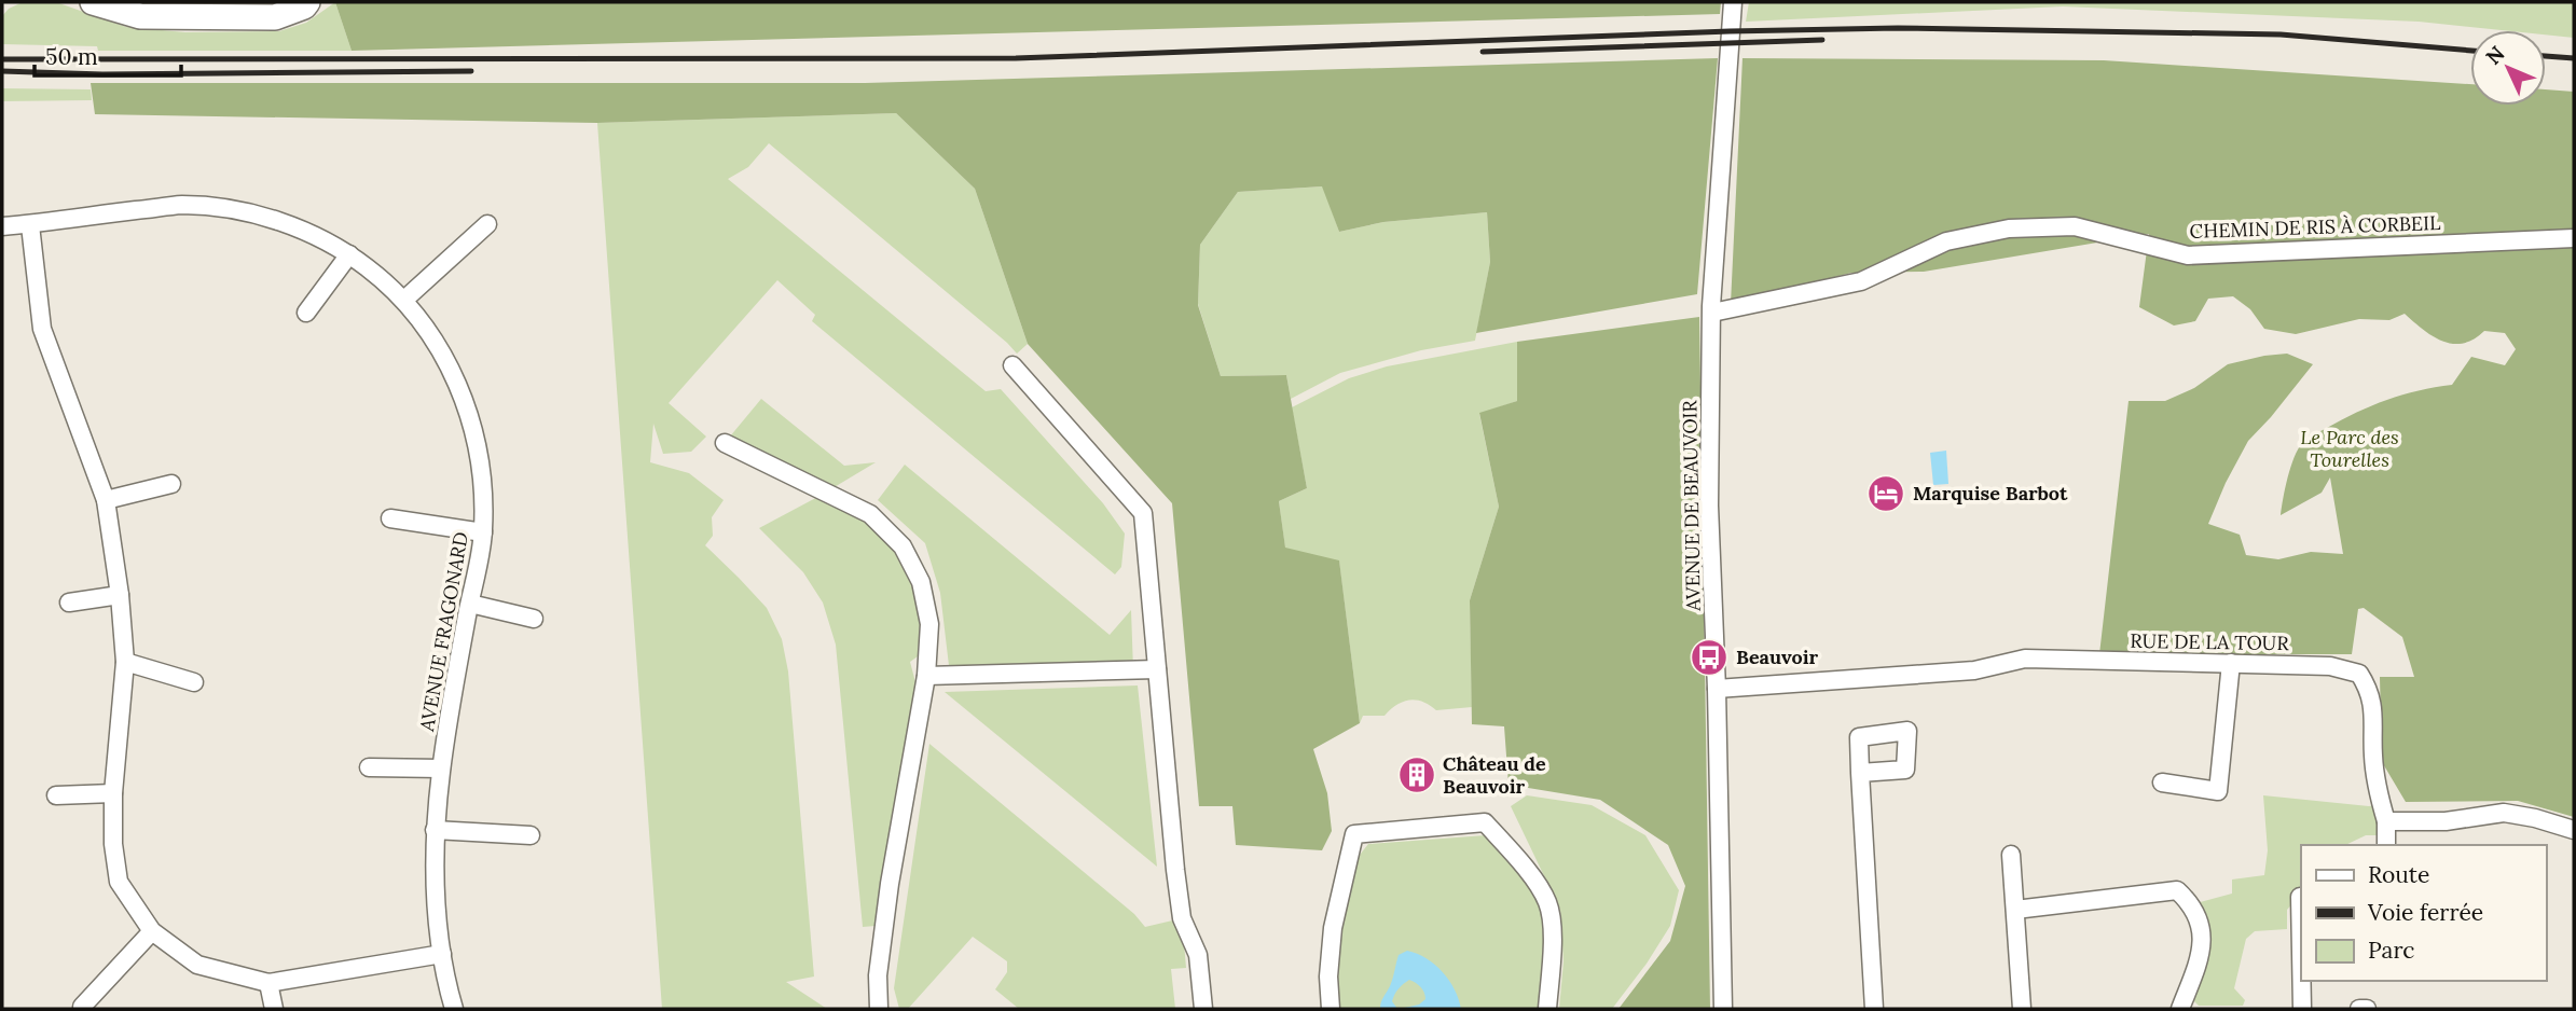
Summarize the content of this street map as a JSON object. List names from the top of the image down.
{
  "streets": {
    "street": [
      "CHEMIN DE RIS À CORBEIL",
      "AVENUE DE BEAUVOIR",
      "AVENUE FRAGONARD",
      "RUE DE LA TOUR"
    ]
  },
  "crossings": [
    ["CHEMIN DE RIS À CORBEIL", "AVENUE DE BEAUVOIR"],
    ["AVENUE DE BEAUVOIR", "RUE DE LA TOUR"]
  ],
  "parks": ["Le Parc des Tourelles"],
  "places": {
    "hotel": ["Marquise Barbot"],
    "bus stop": ["Beauvoir"],
    "building": ["Château de Beauvoir"]
  },
  "legend": ["Route", "Voie ferrée", "Parc"],
  "scale_bar": "50 m",
  "north": "top left"
}
